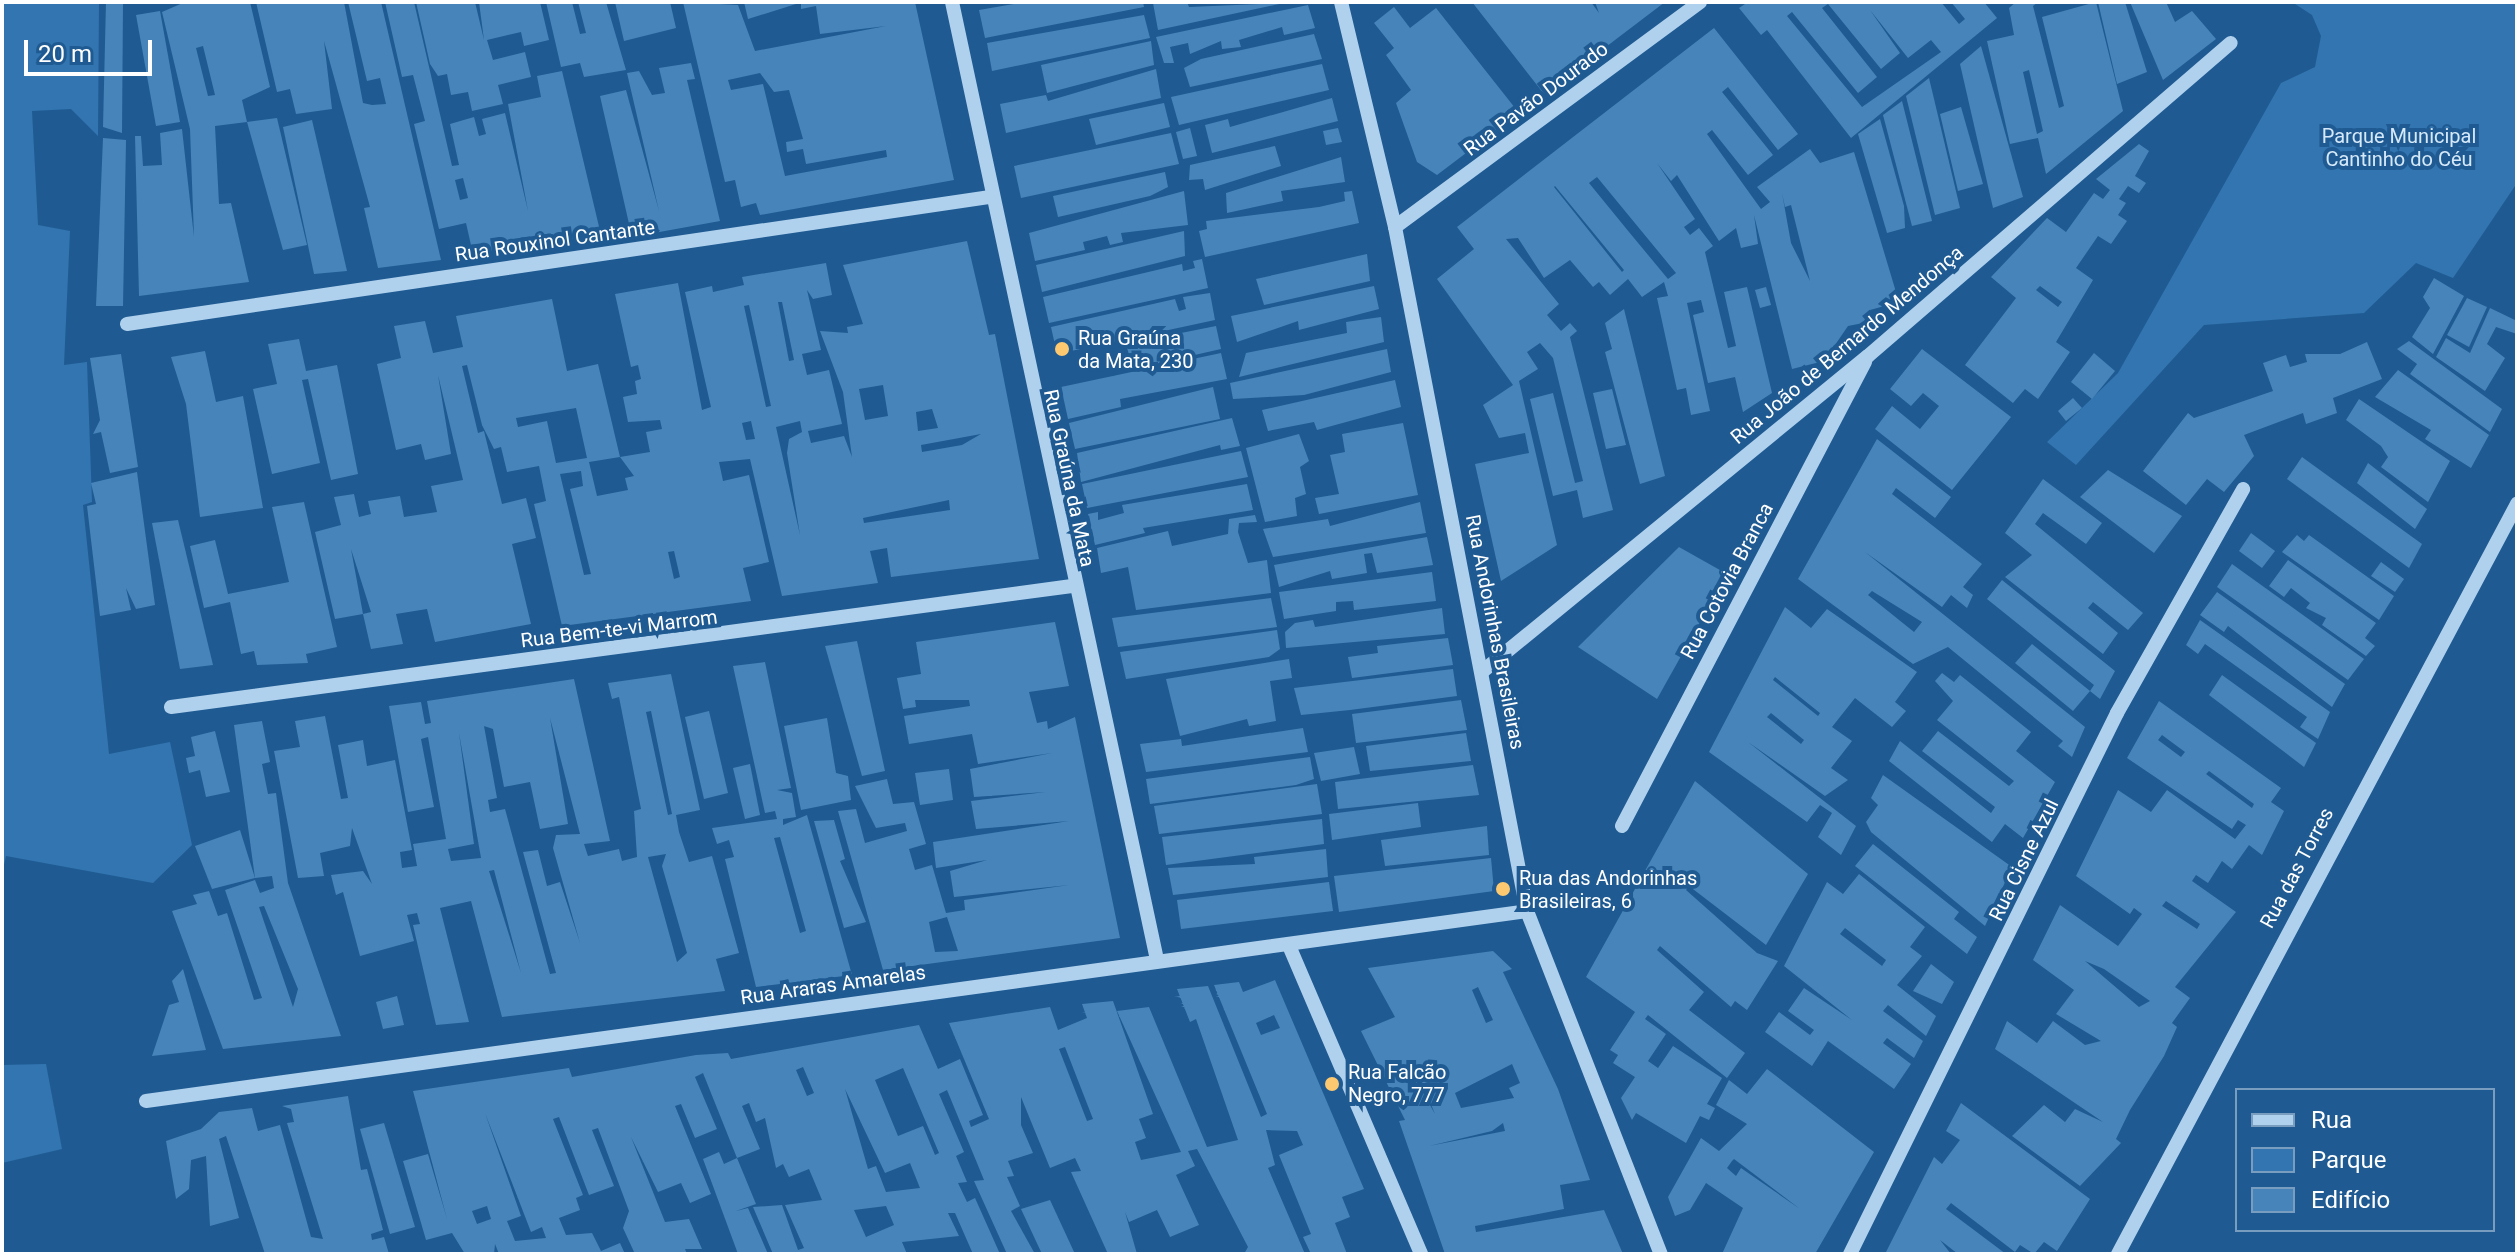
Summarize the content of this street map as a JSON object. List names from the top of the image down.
{
  "streets": {
    "street": [
      "Rua Pavão Dourado",
      "Rua Rouxinol Cantante",
      "Rua João de Bernardo Mendonça",
      "Rua Graúna da Mata",
      "Rua Cotovia Branca",
      "Rua Bem-te-vi Marrom",
      "Rua Andorinhas Brasileiras",
      "Rua Cisne Azul",
      "Rua das Torres",
      "Rua Araras Amarelas"
    ]
  },
  "crossings": [
    ["Rua Pavão Dourado", "Rua Andorinhas Brasileiras"],
    ["Rua Rouxinol Cantante", "Rua Graúna da Mata"],
    ["Rua João de Bernardo Mendonça", "Rua Cotovia Branca"],
    ["Rua João de Bernardo Mendonça", "Rua Andorinhas Brasileiras"],
    ["Rua Graúna da Mata", "Rua Bem-te-vi Marrom"],
    ["Rua Graúna da Mata", "Rua Araras Amarelas"],
    ["Rua Andorinhas Brasileiras", "Rua Araras Amarelas"]
  ],
  "parks": ["Parque Municipal Cantinho do Céu"],
  "places": ["Rua Graúna da Mata, 230", "Rua das Andorinhas Brasileiras, 6", "Rua Falcão Negro, 777"],
  "legend": ["Rua", "Parque", "Edifício"],
  "scale_bar": "20 m"
}
